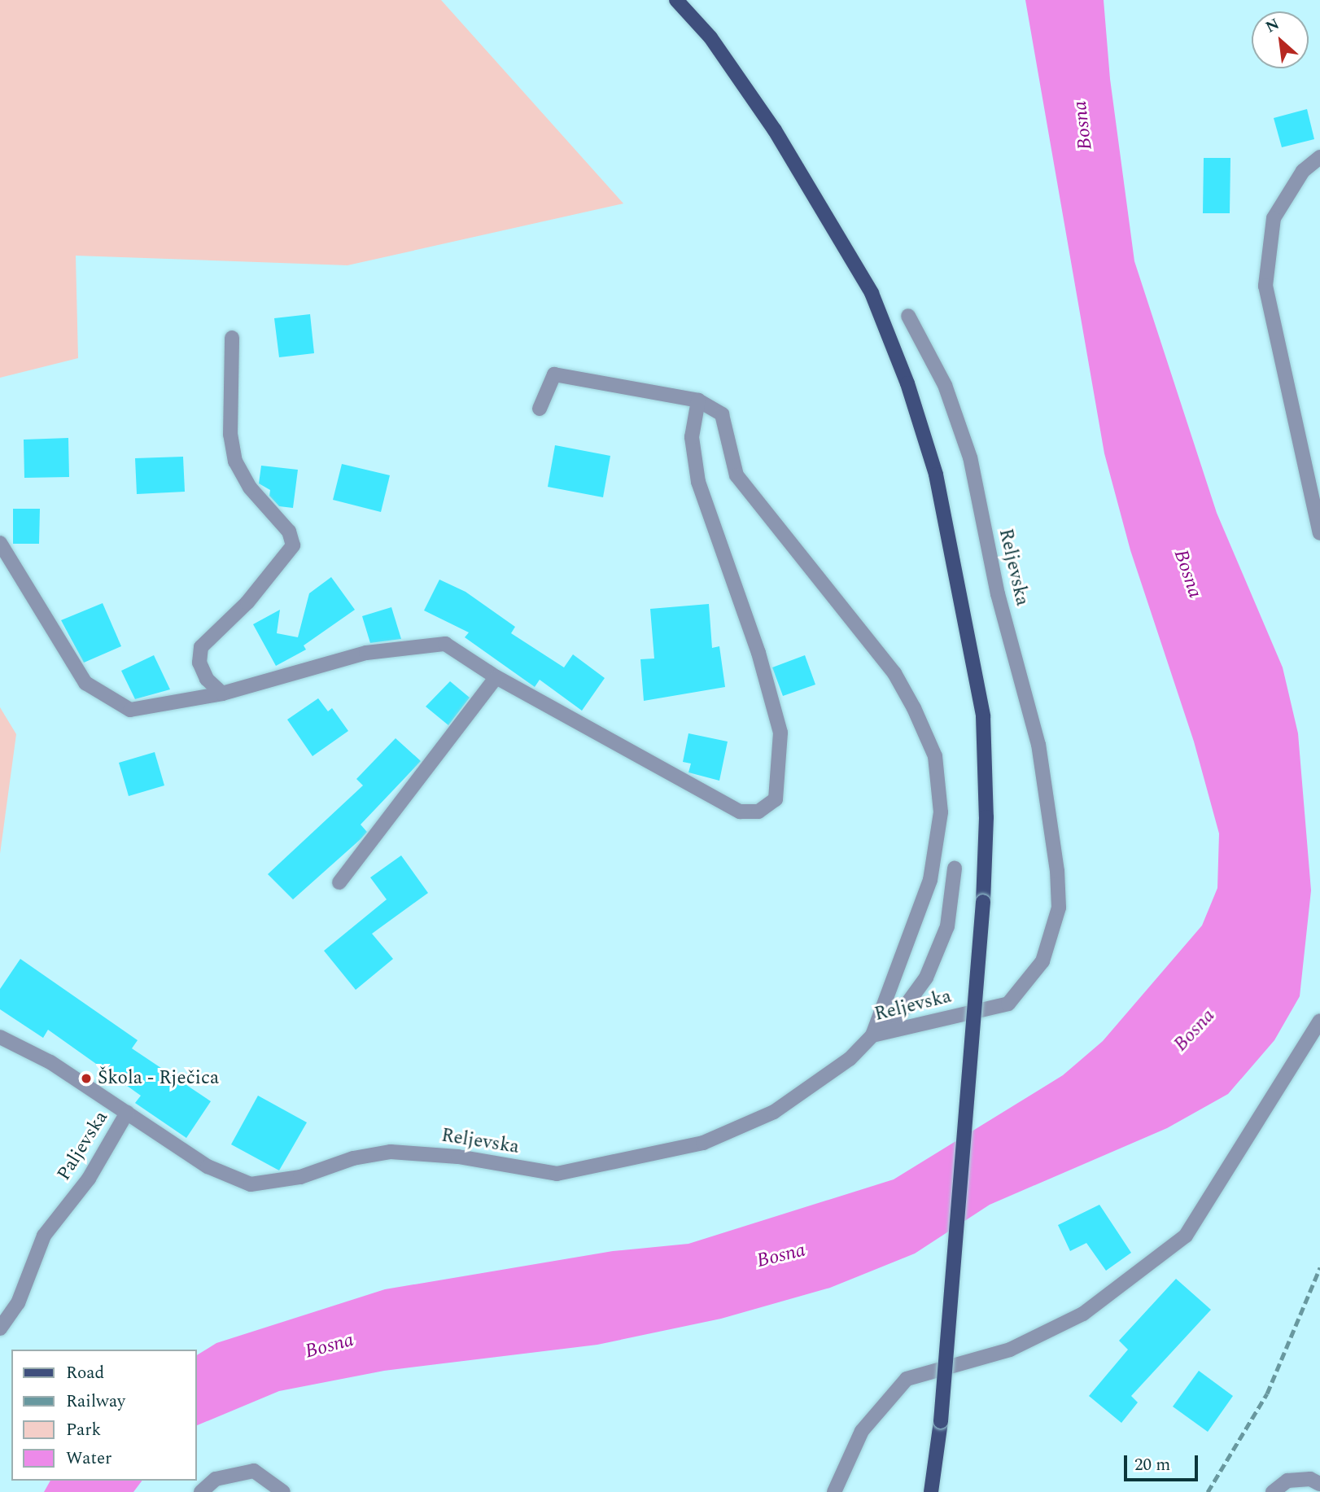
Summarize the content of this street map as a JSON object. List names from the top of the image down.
{
  "streets": {
    "street": ["Reljevska", "Paljevska"]
  },
  "crossings": [
    ["Reljevska", "Paljevska"]
  ],
  "water": ["Bosna"],
  "places": ["Škola - Rječica"],
  "legend": [
    "Road",
    "Railway",
    "Park",
    "Water"
  ],
  "scale_bar": "20 m",
  "north": "top left"
}
